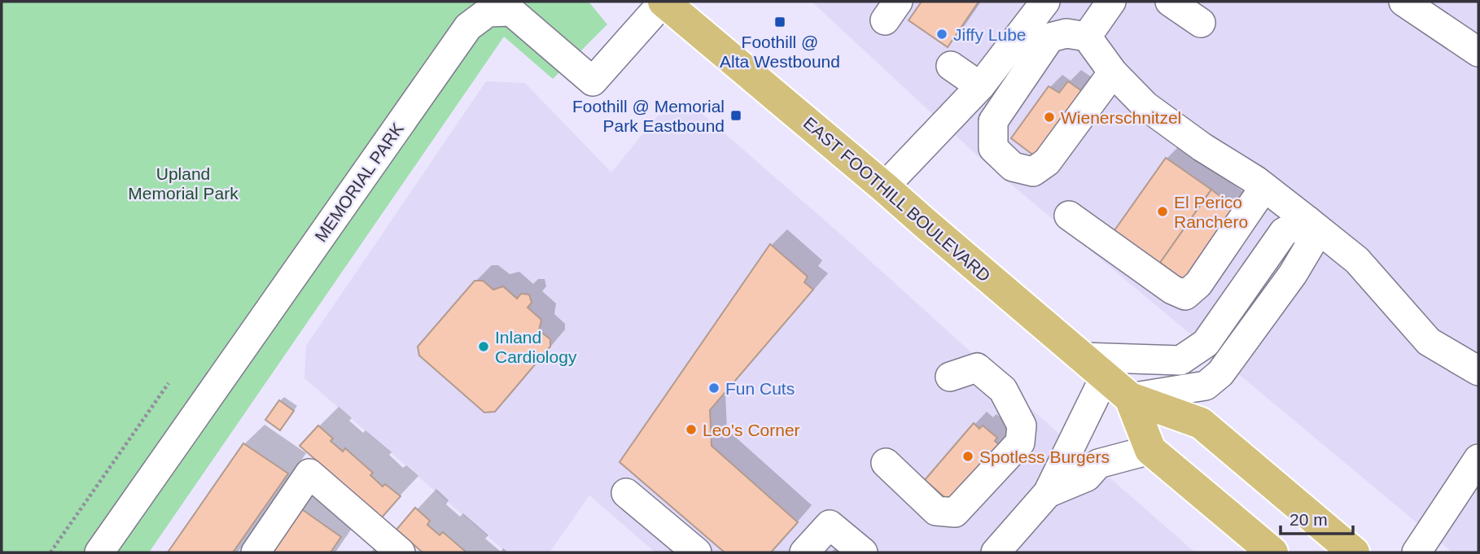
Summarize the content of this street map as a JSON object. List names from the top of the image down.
{
  "streets": {
    "main road": ["EAST FOOTHILL BOULEVARD"],
    "lane": ["MEMORIAL PARK"]
  },
  "crossings": [
    ["MEMORIAL PARK", "EAST FOOTHILL BOULEVARD"]
  ],
  "parks": ["Upland Memorial Park"],
  "places": {
    "transit": ["Foothill @ Alta Westbound", "Foothill @ Memorial Park Eastbound"],
    "other": [
      "Jiffy Lube",
      "Wienerschnitzel",
      "El Perico Ranchero",
      "Inland Cardiology",
      "Fun Cuts",
      "Leo's Corner",
      "Spotless Burgers"
    ]
  },
  "scale_bar": "20 m"
}
